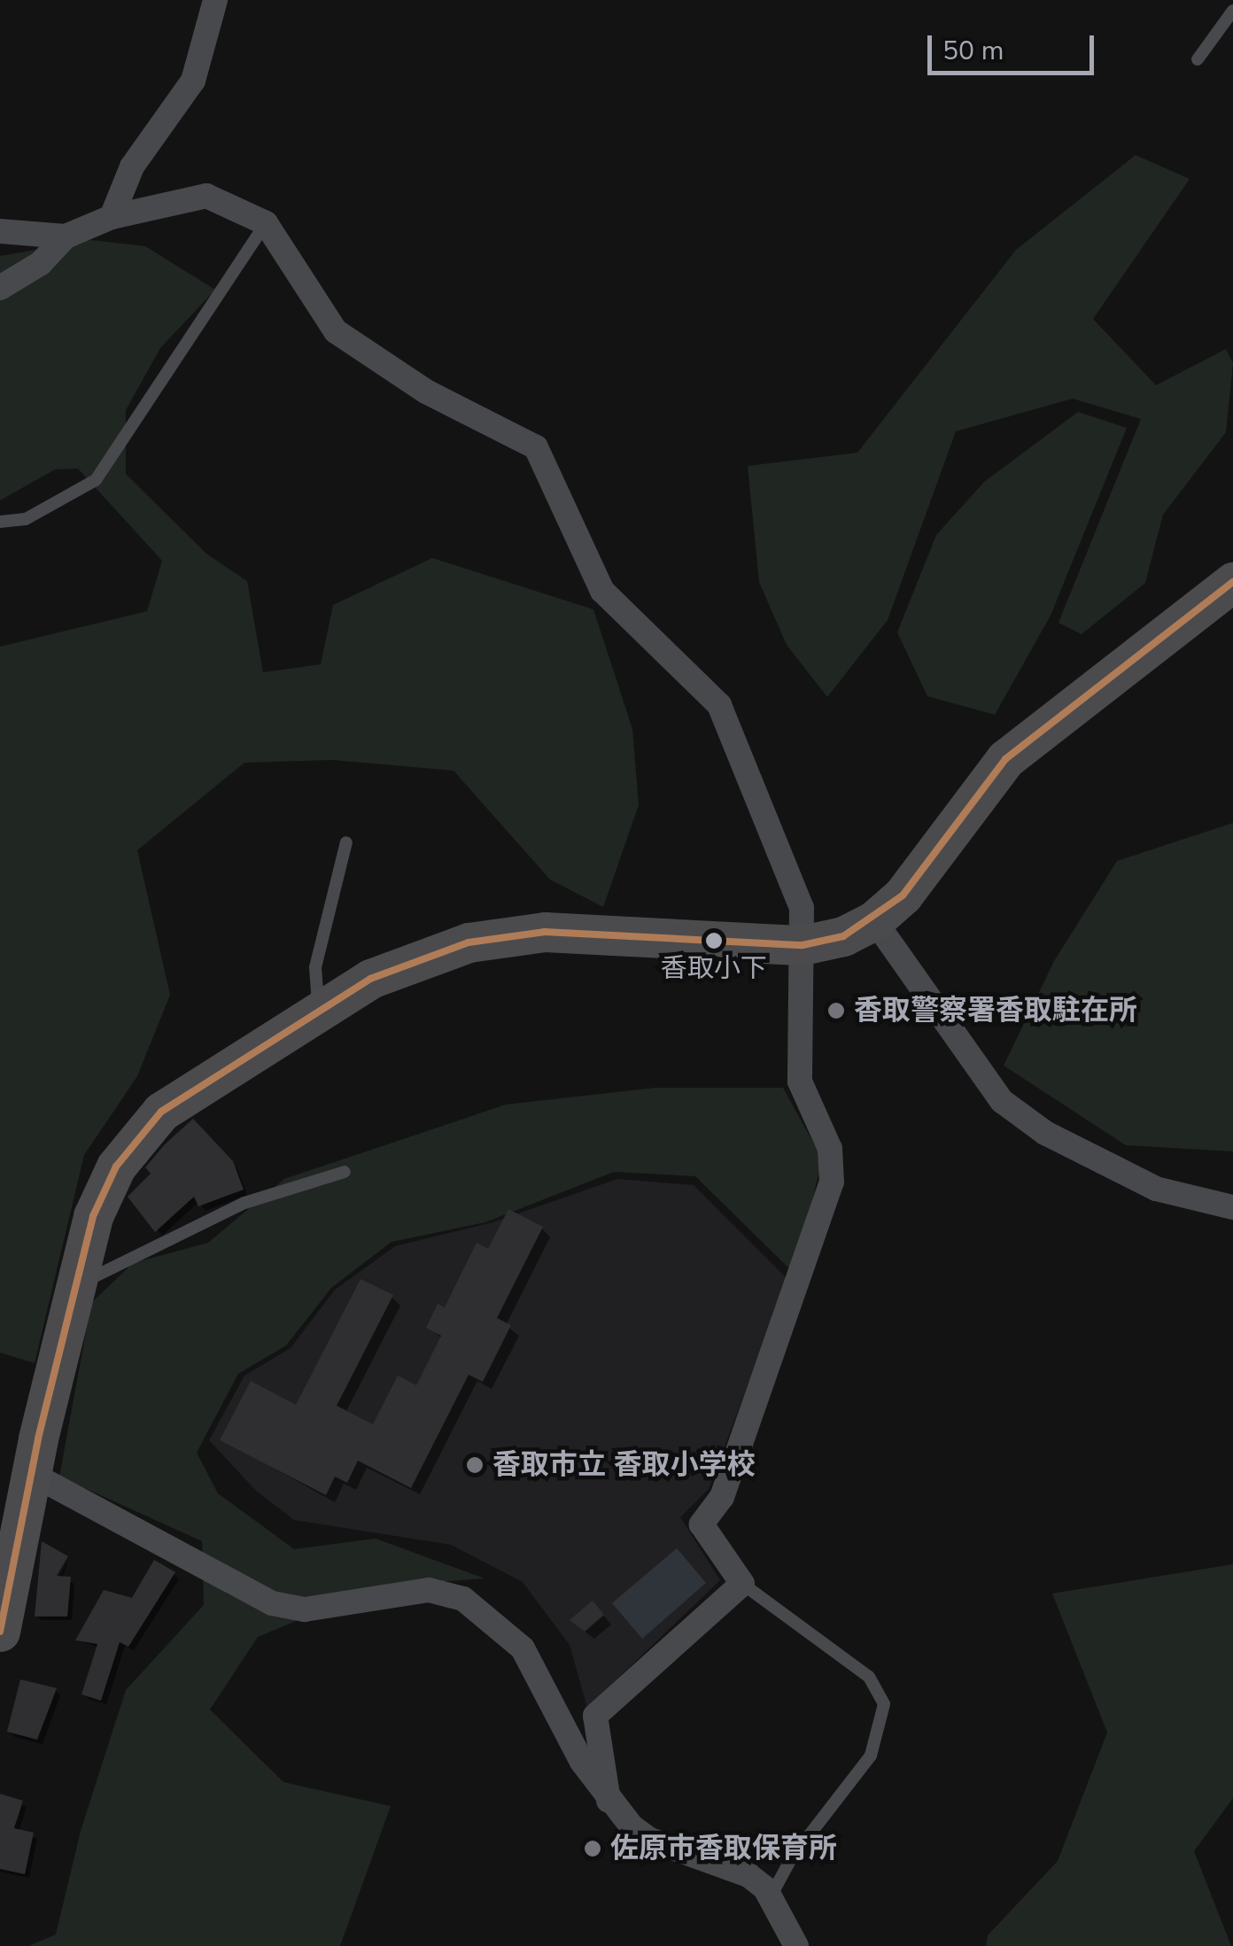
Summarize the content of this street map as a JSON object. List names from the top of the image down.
{
  "places": [
    "香取小下",
    "香取警察署香取駐在所",
    "香取市立 香取小学校",
    "佐原市香取保育所"
  ],
  "scale_bar": "50 m"
}
